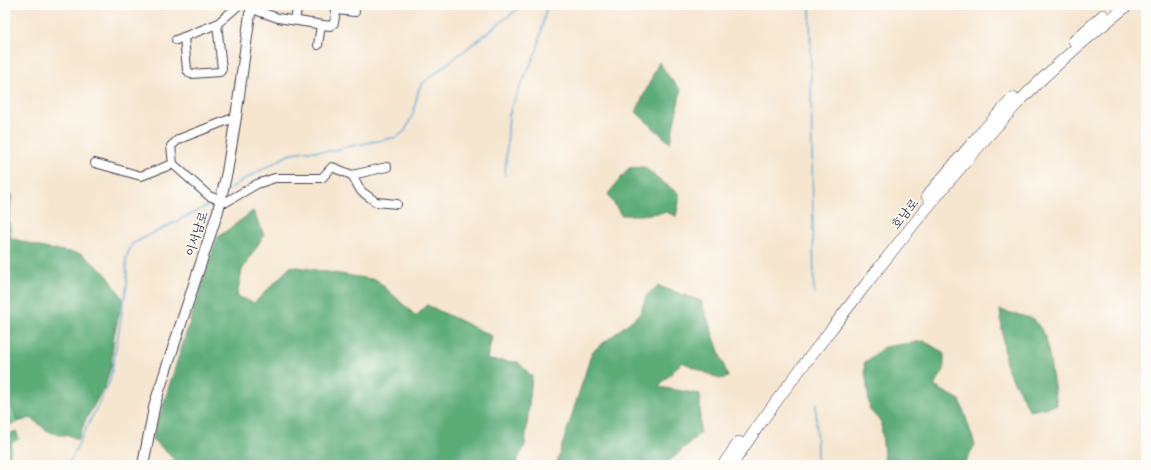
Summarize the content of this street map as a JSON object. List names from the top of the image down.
{
  "streets": {
    "highway": ["호남로"],
    "main road": ["이서남로"]
  }
}
